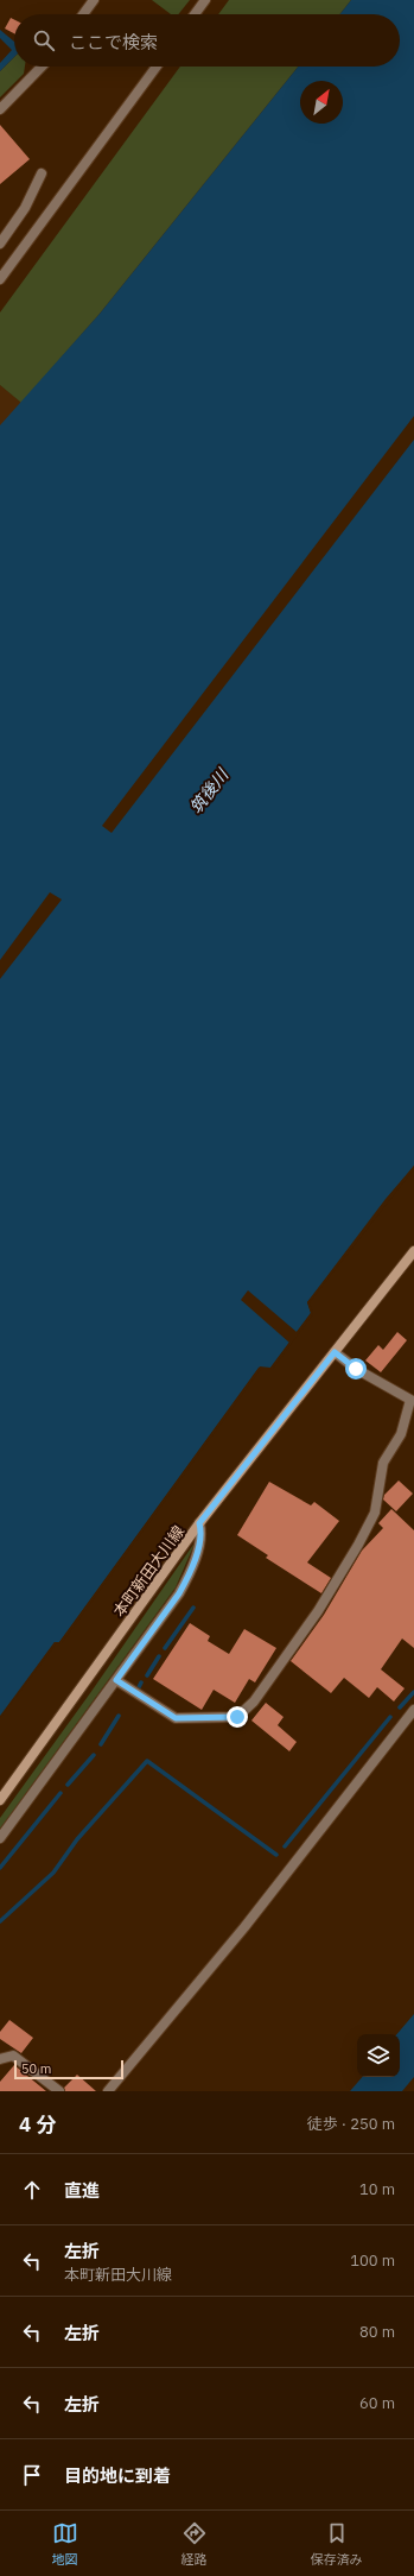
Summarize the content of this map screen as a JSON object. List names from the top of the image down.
{
  "streets": {
    "main road": ["本町新田大川線"]
  },
  "water": ["筑後川"],
  "scale_bar": "50 m",
  "north": "top right",
  "page": {
    "search": "ここで検索",
    "scale": "50 m",
    "heading": ["4 分", "徒歩 · 250 m"],
    "list": [
      ["直進", "10 m"],
      ["左折", "本町新田大川線", "100 m"],
      ["左折", "80 m"],
      ["左折", "60 m"],
      "目的地に到着"
    ],
    "nav": ["地図", "経路", "保存済み"]
  }
}
